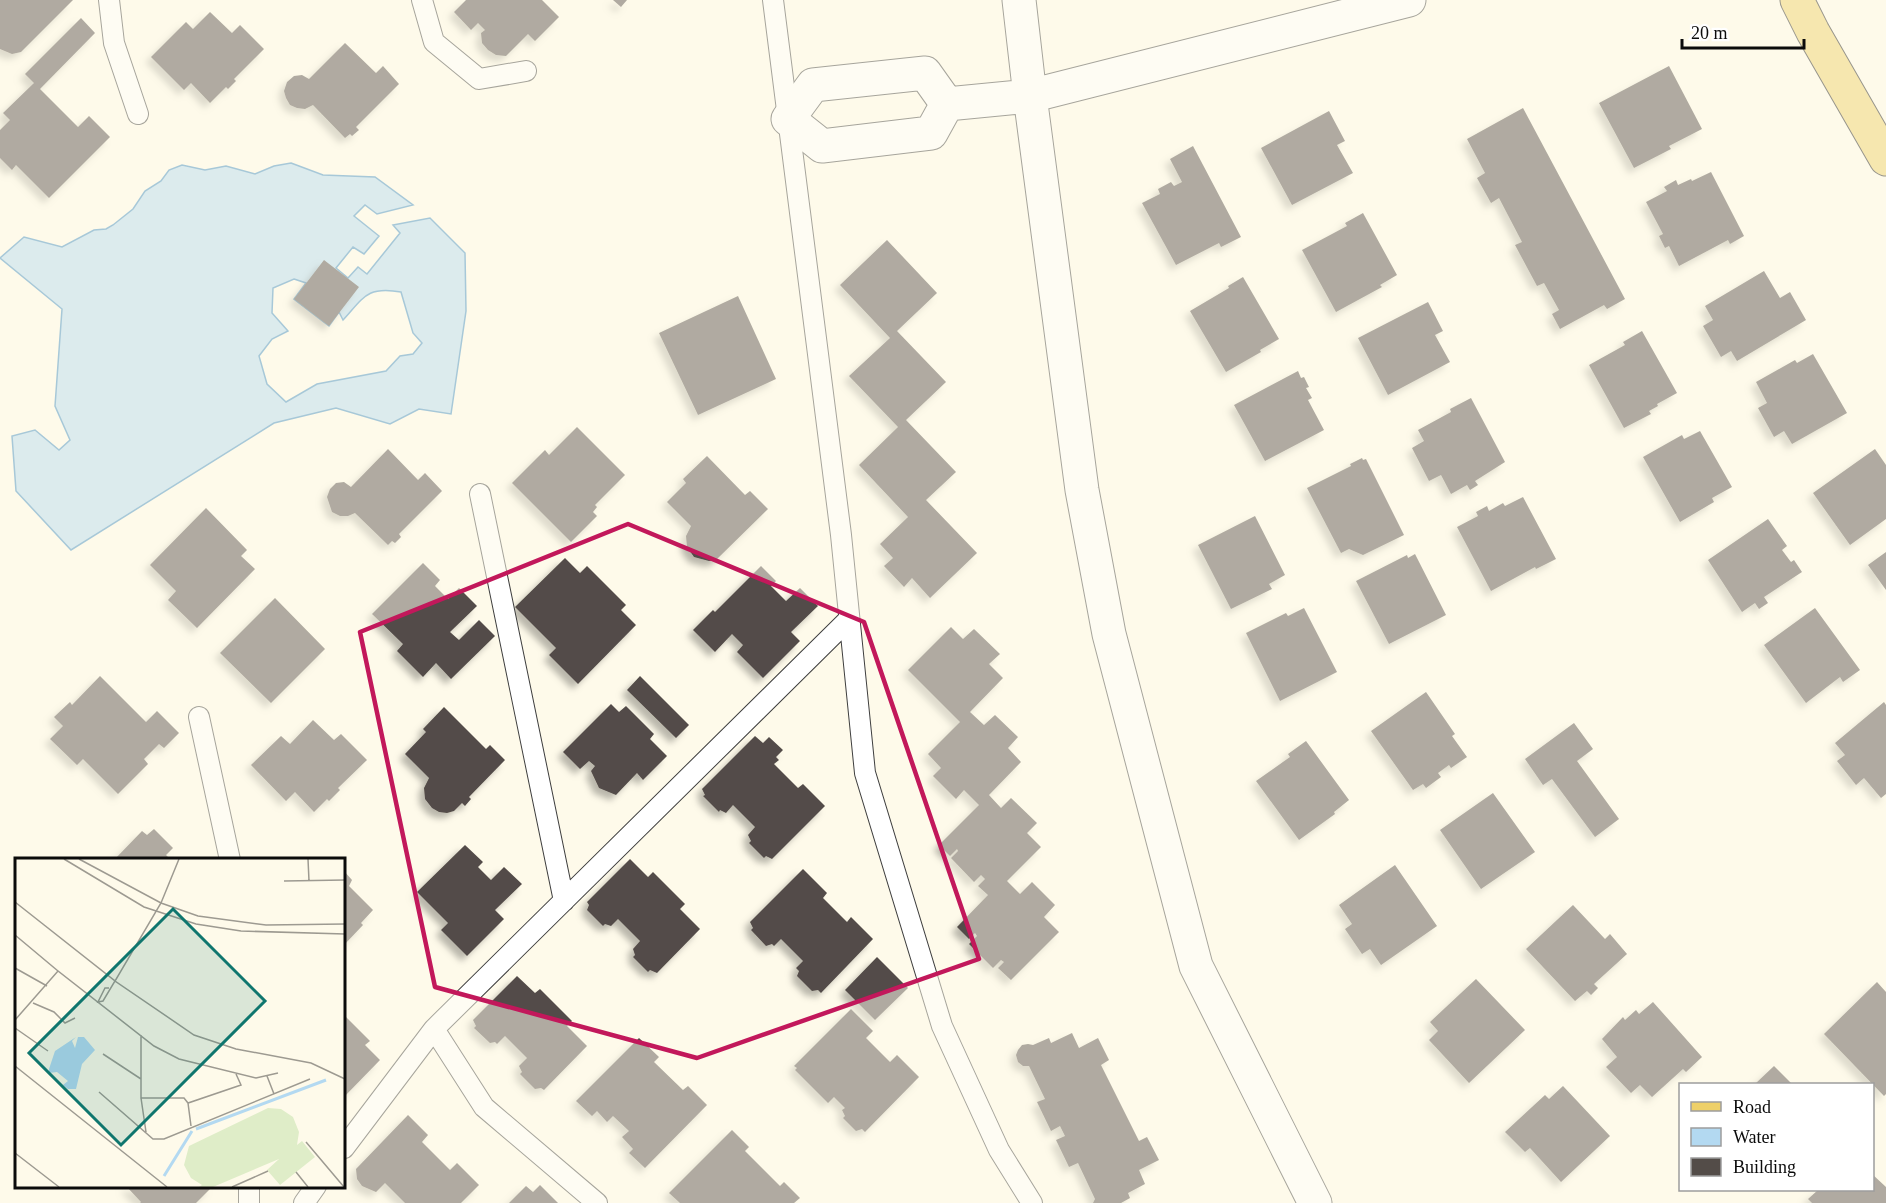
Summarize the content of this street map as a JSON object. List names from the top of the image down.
{
  "legend": ["Road", "Water", "Building"],
  "scale_bar": "20 m"
}
